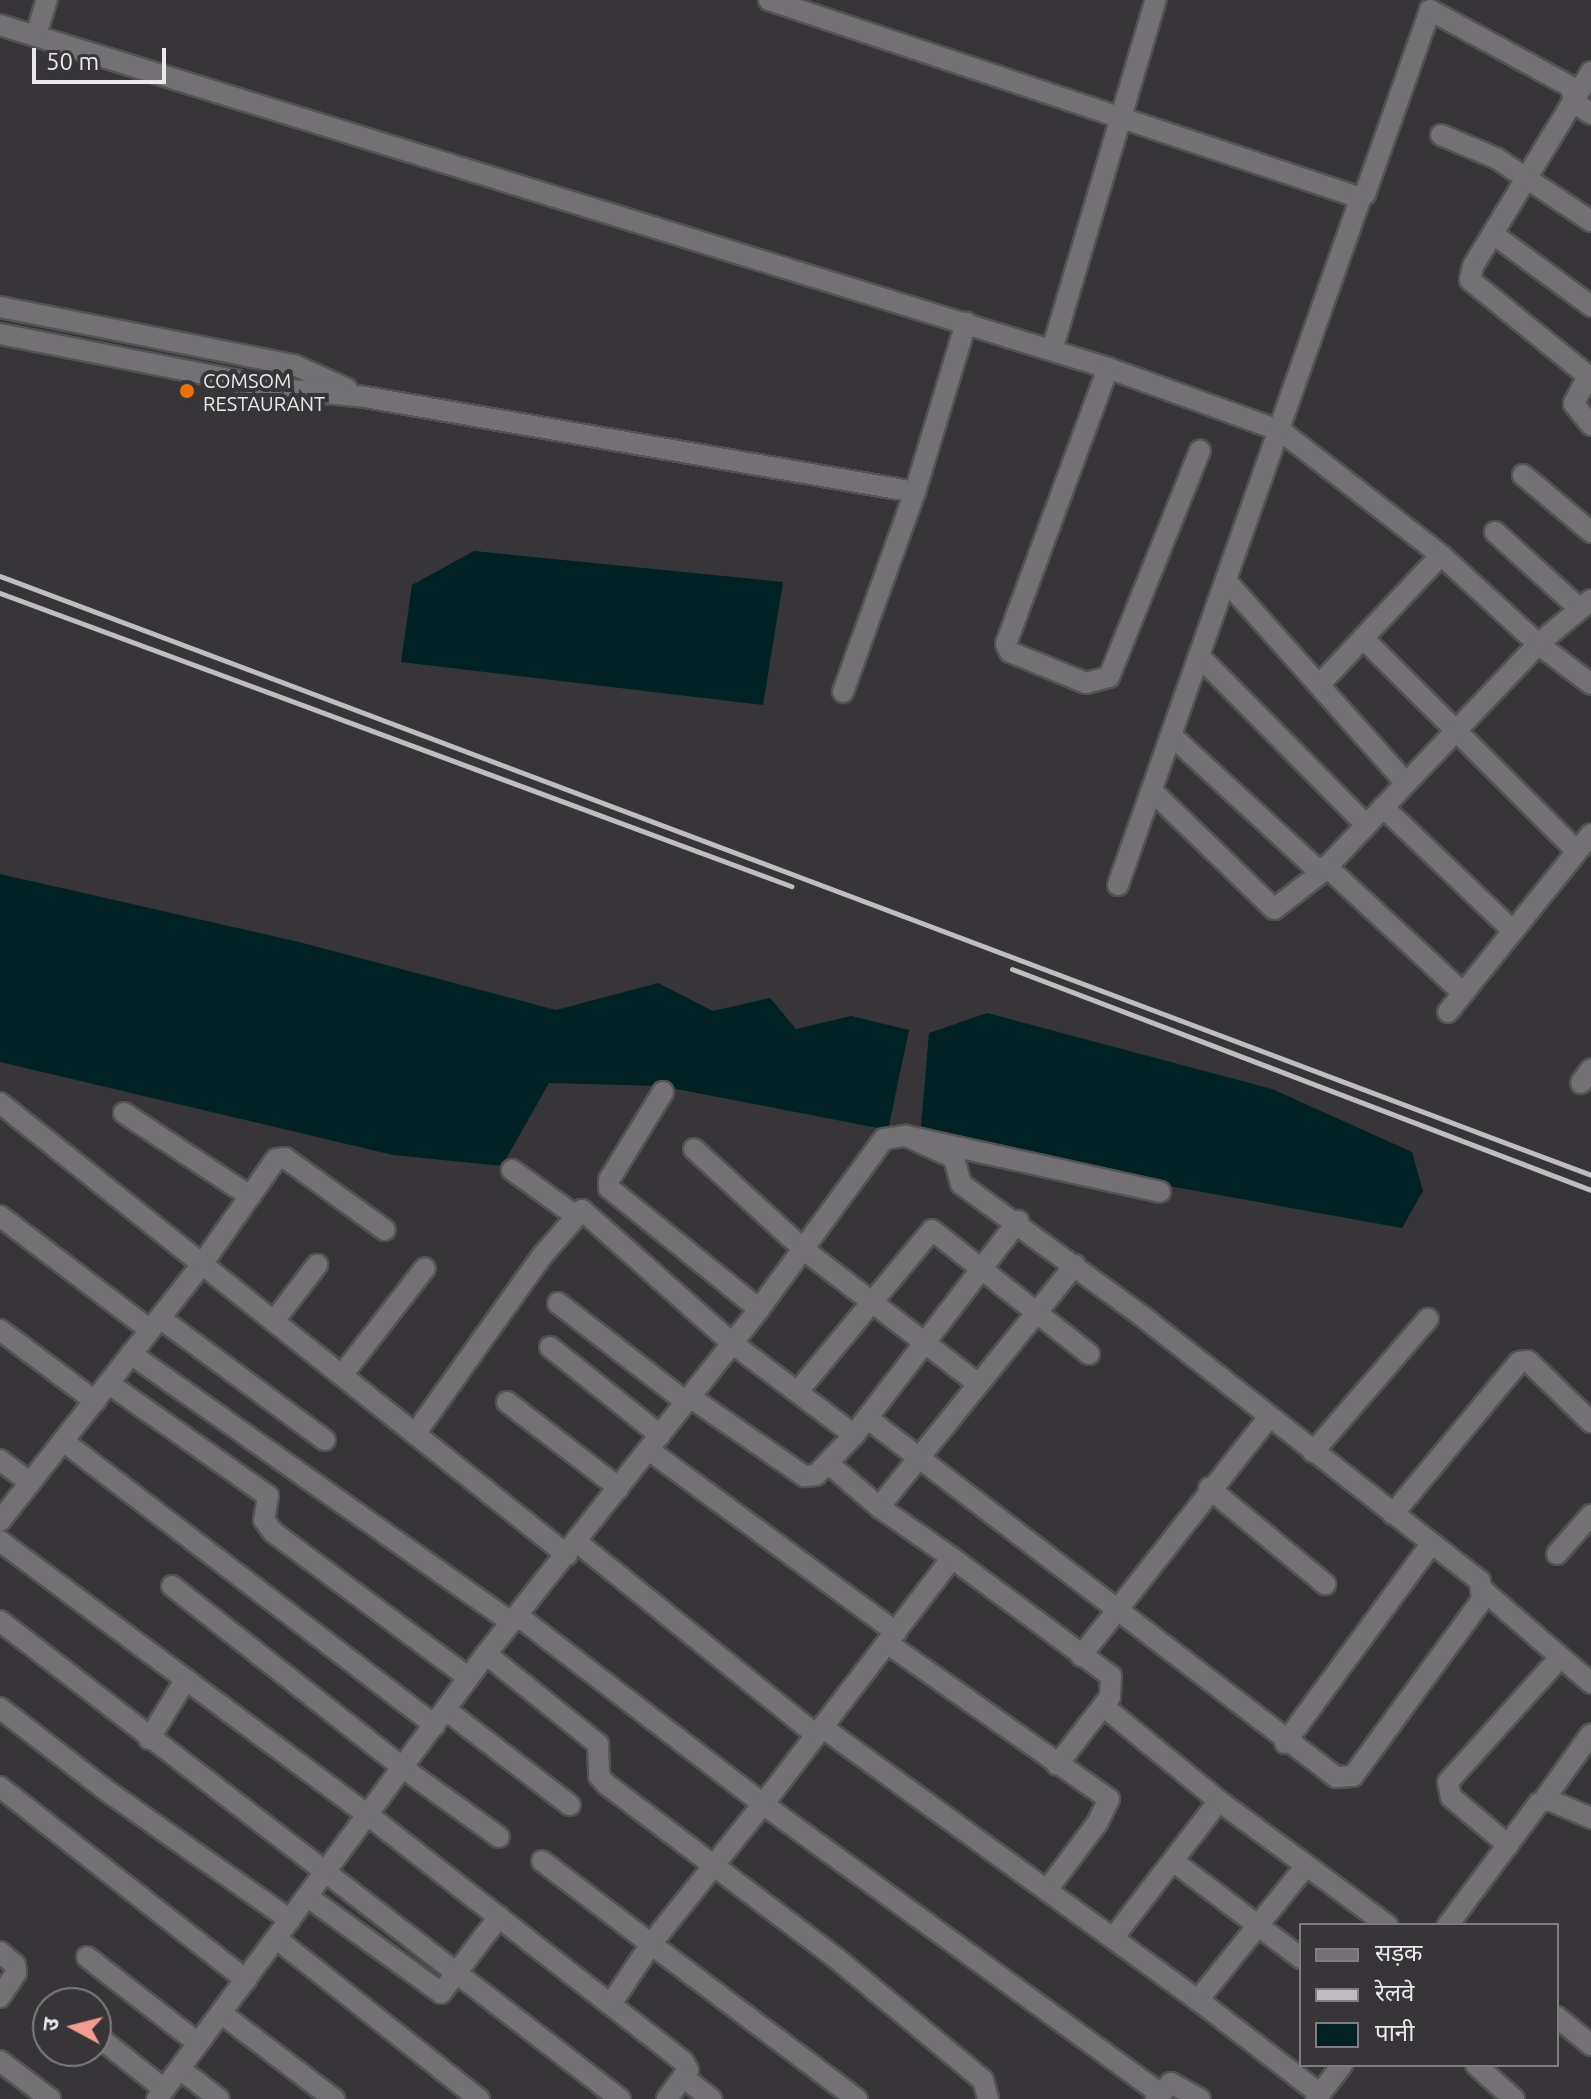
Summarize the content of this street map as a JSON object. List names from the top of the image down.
{
  "places": ["COMSOM RESTAURANT"],
  "legend": ["सड़क", "रेलवे", "पानी"],
  "scale_bar": "50 m",
  "north": "left"
}
